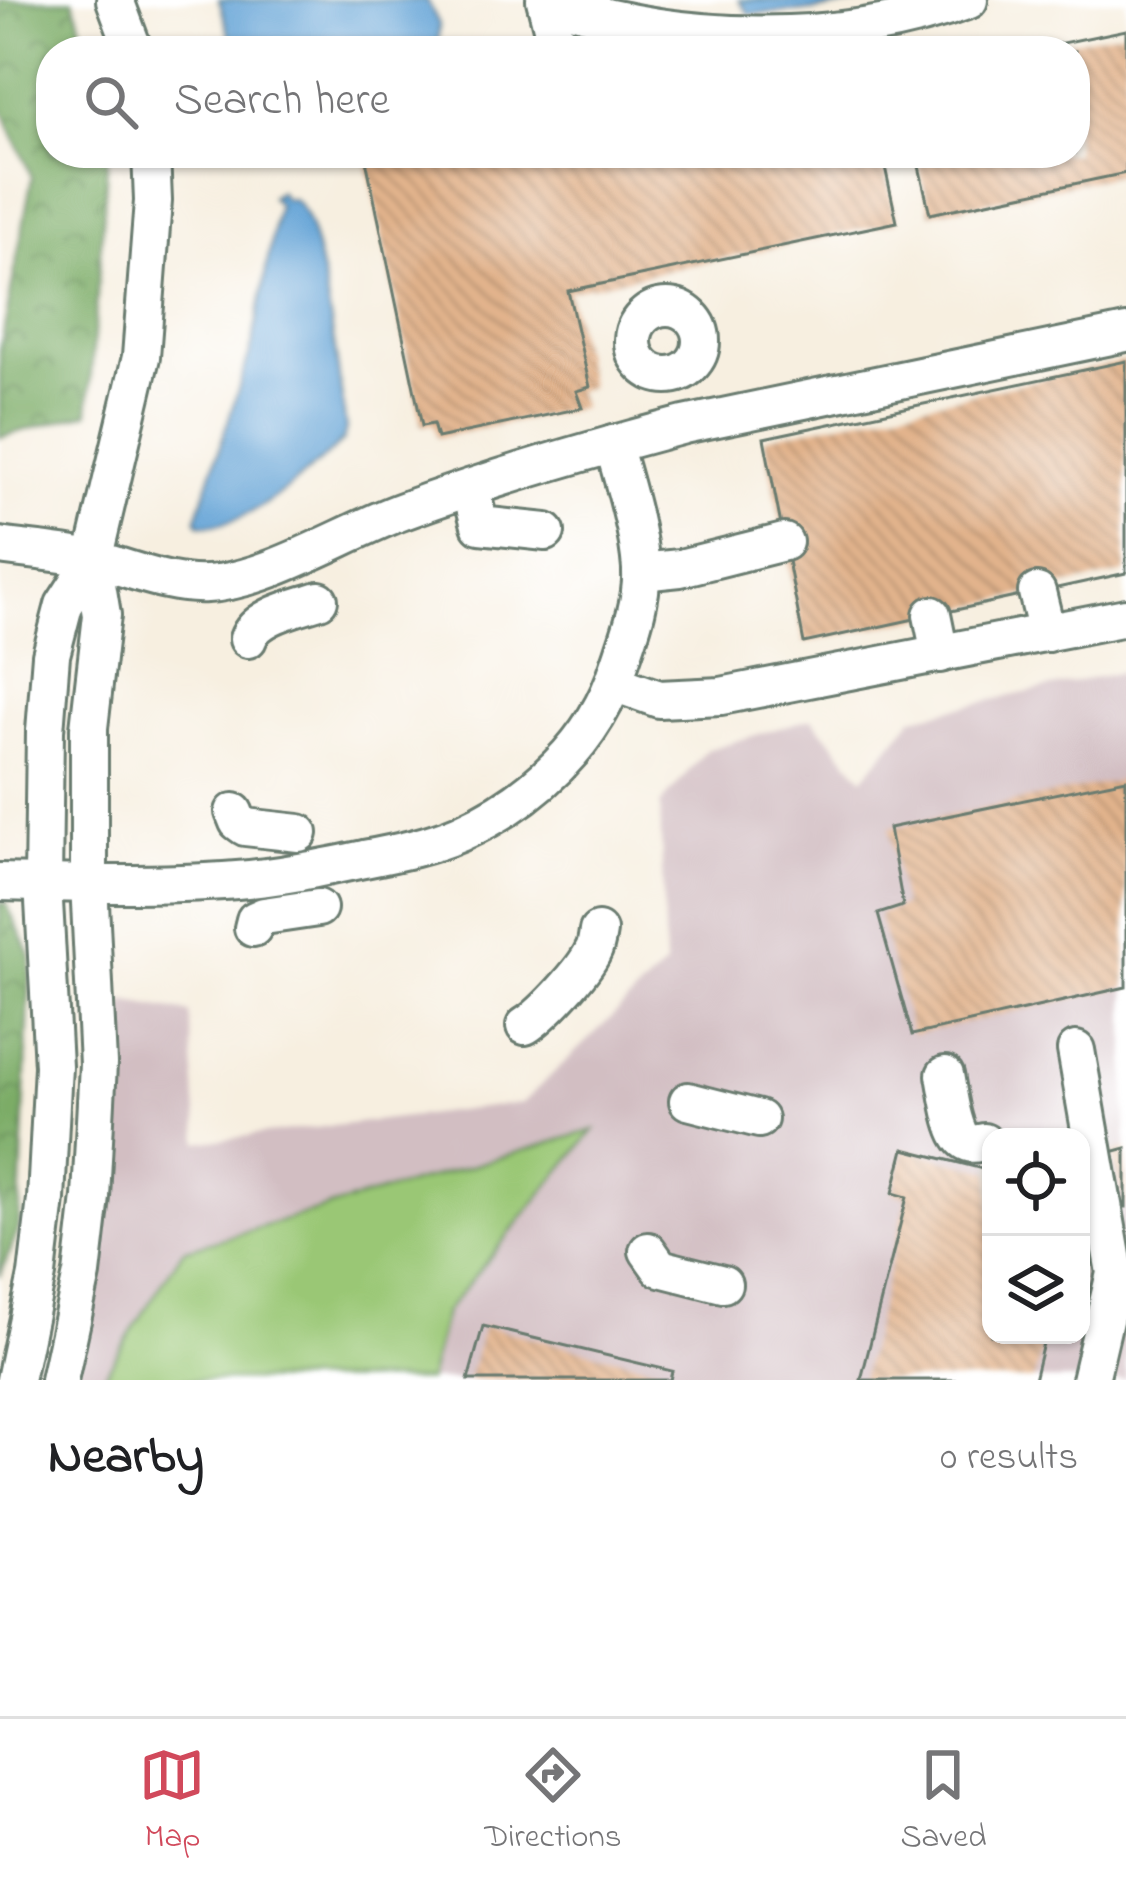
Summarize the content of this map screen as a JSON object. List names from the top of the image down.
{
  "page": {
    "search": "Search here",
    "heading": ["Nearby", "0 results"],
    "nav": ["Map", "Directions", "Saved"]
  }
}
